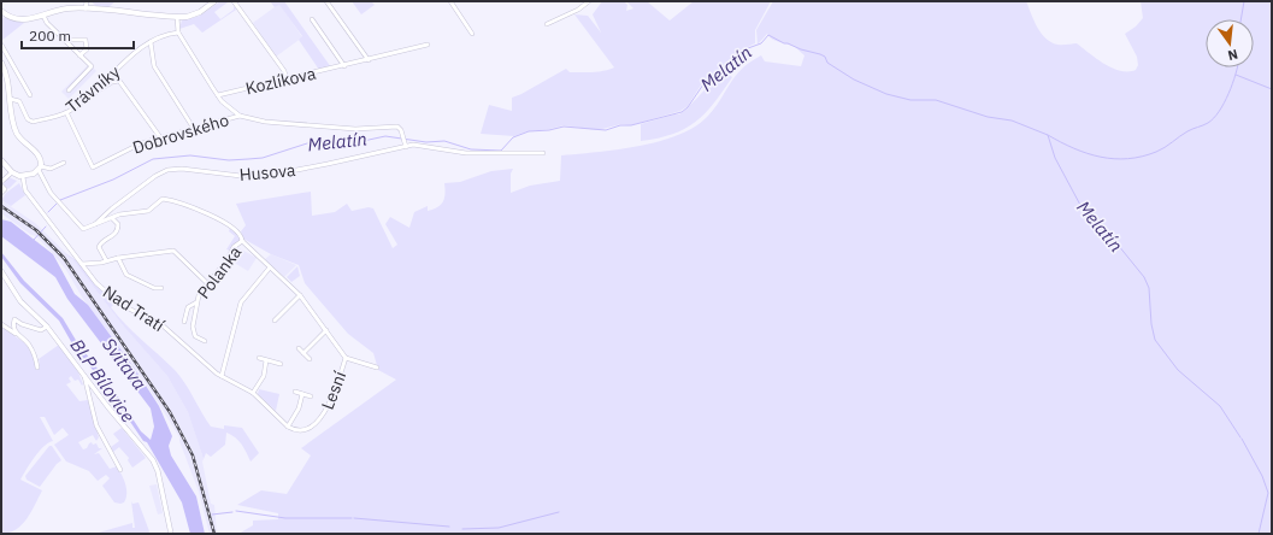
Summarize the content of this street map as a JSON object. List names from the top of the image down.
{
  "streets": {
    "street": [
      "Kozlíkova",
      "Trávníky",
      "Dobrovského",
      "Husova",
      "Polanka",
      "Nad Tratí",
      "Lesní"
    ]
  },
  "crossings": [
    ["Trávníky", "Dobrovského"],
    ["Dobrovského", "Husova"],
    ["Husova", "Lesní"],
    ["Polanka", "Lesní"],
    ["Nad Tratí", "Lesní"]
  ],
  "water": ["Melatín", "Svitava", "BLP Bílovice"],
  "scale_bar": "200 m",
  "north": "bottom"
}
